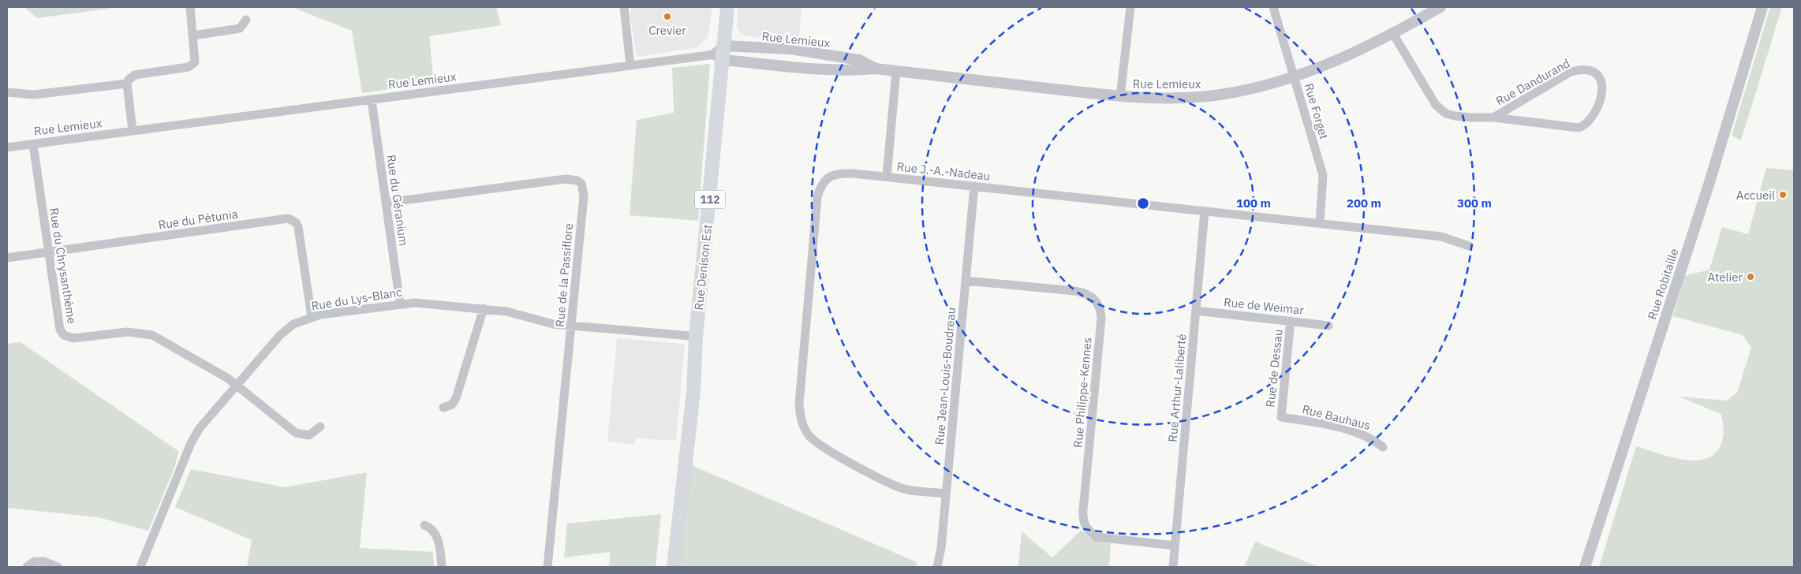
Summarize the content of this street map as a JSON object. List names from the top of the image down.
{
  "streets": {
    "main road": ["112", "Rue Denison Est"],
    "street": [
      "Rue Lemieux",
      "Rue Dandurand",
      "Rue Forget",
      "Rue J.-A.-Nadeau",
      "Rue du Géranium",
      "Rue du Pétunia",
      "Rue du Chrysanthème",
      "Rue de la Passiflore",
      "Rue Robitaille",
      "Rue du Lys-Blanc",
      "Rue de Weimar",
      "Rue de Dessau",
      "Rue Jean-Louis-Boudreau",
      "Rue Arthur-Laliberté",
      "Rue Philippe-Kennes",
      "Rue Bauhaus"
    ]
  },
  "crossings": [
    ["Rue Lemieux", "Rue Dandurand"],
    ["Rue Lemieux", "Rue Forget"],
    ["Rue Lemieux", "Rue du Géranium"],
    ["Rue Lemieux", "Rue du Chrysanthème"],
    ["Rue Lemieux", "Rue Denison Est"],
    ["Rue Forget", "Rue J.-A.-Nadeau"],
    ["Rue J.-A.-Nadeau", "Rue Jean-Louis-Boudreau"],
    ["Rue J.-A.-Nadeau", "Rue Arthur-Laliberté"],
    ["Rue du Géranium", "Rue de la Passiflore"],
    ["Rue du Géranium", "Rue du Lys-Blanc"],
    ["Rue du Pétunia", "Rue du Chrysanthème"],
    ["Rue du Pétunia", "Rue du Lys-Blanc"],
    ["Rue du Chrysanthème", "Rue du Lys-Blanc"],
    ["Rue Denison Est", "Rue du Lys-Blanc"],
    ["Rue de la Passiflore", "Rue du Lys-Blanc"],
    ["Rue de Weimar", "Rue de Dessau"],
    ["Rue de Weimar", "Rue Arthur-Laliberté"],
    ["Rue de Dessau", "Rue Bauhaus"],
    ["Rue Jean-Louis-Boudreau", "Rue Philippe-Kennes"],
    ["Rue Arthur-Laliberté", "Rue Philippe-Kennes"]
  ],
  "places": ["Crevier", "Accueil", "Atelier"],
  "rings": ["100 m", "200 m", "300 m"]
}
